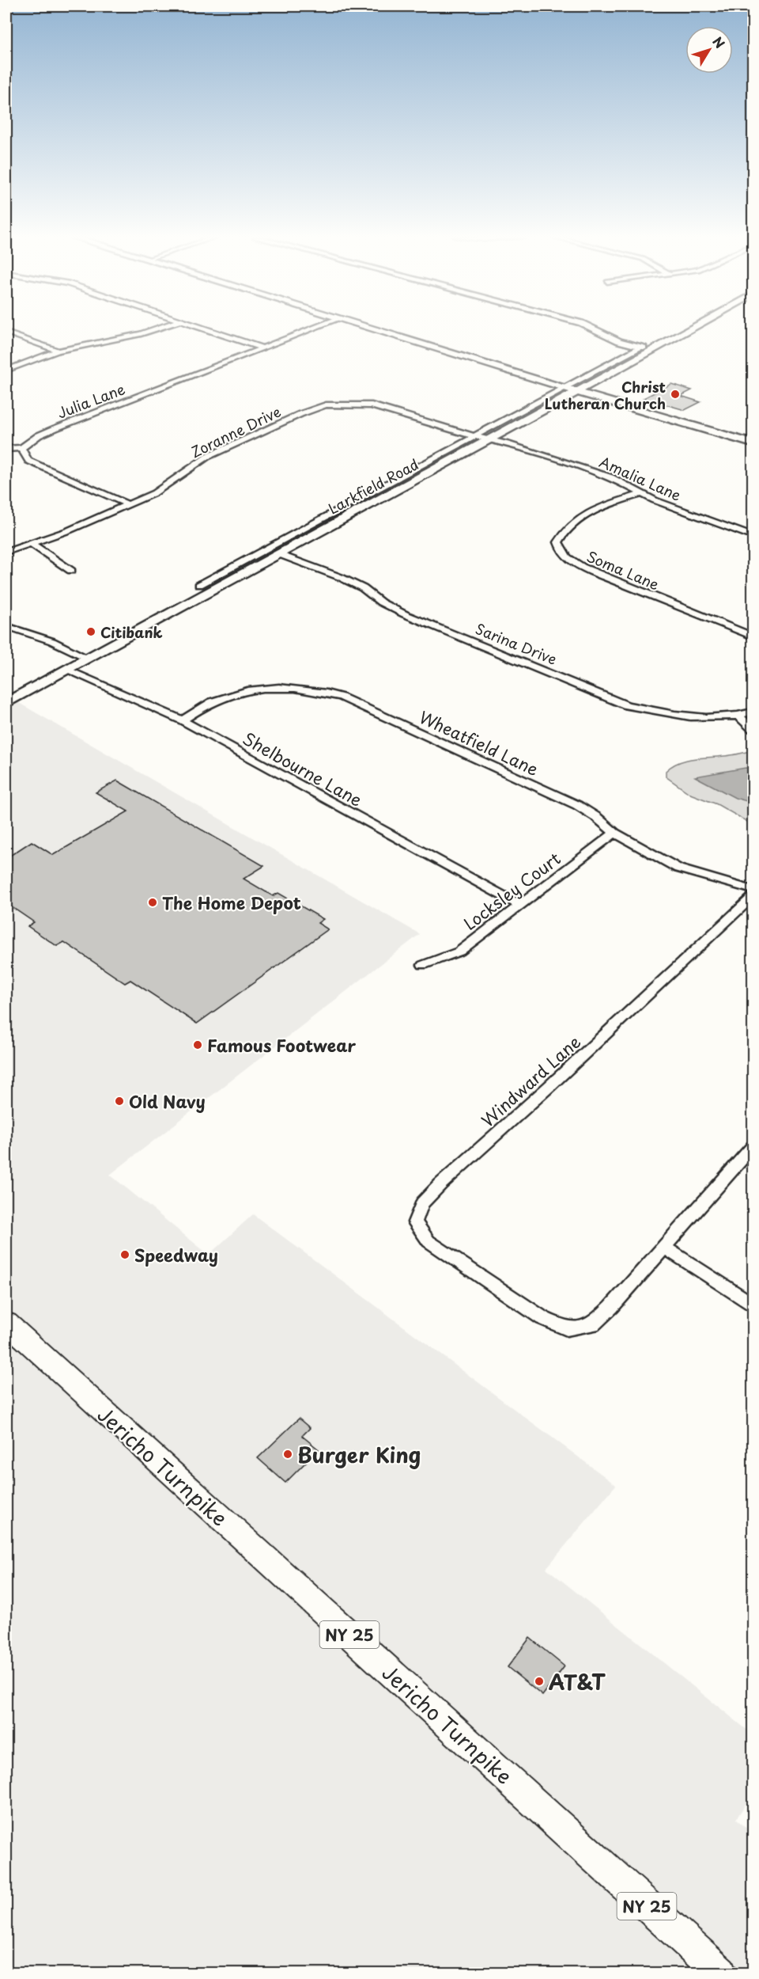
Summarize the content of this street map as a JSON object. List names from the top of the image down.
{
  "streets": {
    "main road": ["Larkfield Road", "Jericho Turnpike", "NY 25"],
    "street": [
      "Julia Lane",
      "Zoranne Drive",
      "Amalia Lane",
      "Soma Lane",
      "Sarina Drive",
      "Wheatfield Lane",
      "Shelbourne Lane",
      "Locksley Court",
      "Windward Lane"
    ]
  },
  "crossings": [
    ["Zoranne Drive", "Amalia Lane"],
    ["Zoranne Drive", "Larkfield Road"],
    ["Amalia Lane", "Larkfield Road"],
    ["Amalia Lane", "Soma Lane"],
    ["Larkfield Road", "Sarina Drive"],
    ["Larkfield Road", "Shelbourne Lane"],
    ["Wheatfield Lane", "Shelbourne Lane"],
    ["Wheatfield Lane", "Locksley Court"],
    ["Shelbourne Lane", "Locksley Court"]
  ],
  "places": [
    "Christ Lutheran Church",
    "Citibank",
    "The Home Depot",
    "Famous Footwear",
    "Old Navy",
    "Speedway",
    "Burger King",
    "AT&T"
  ],
  "north": "top right"
}
